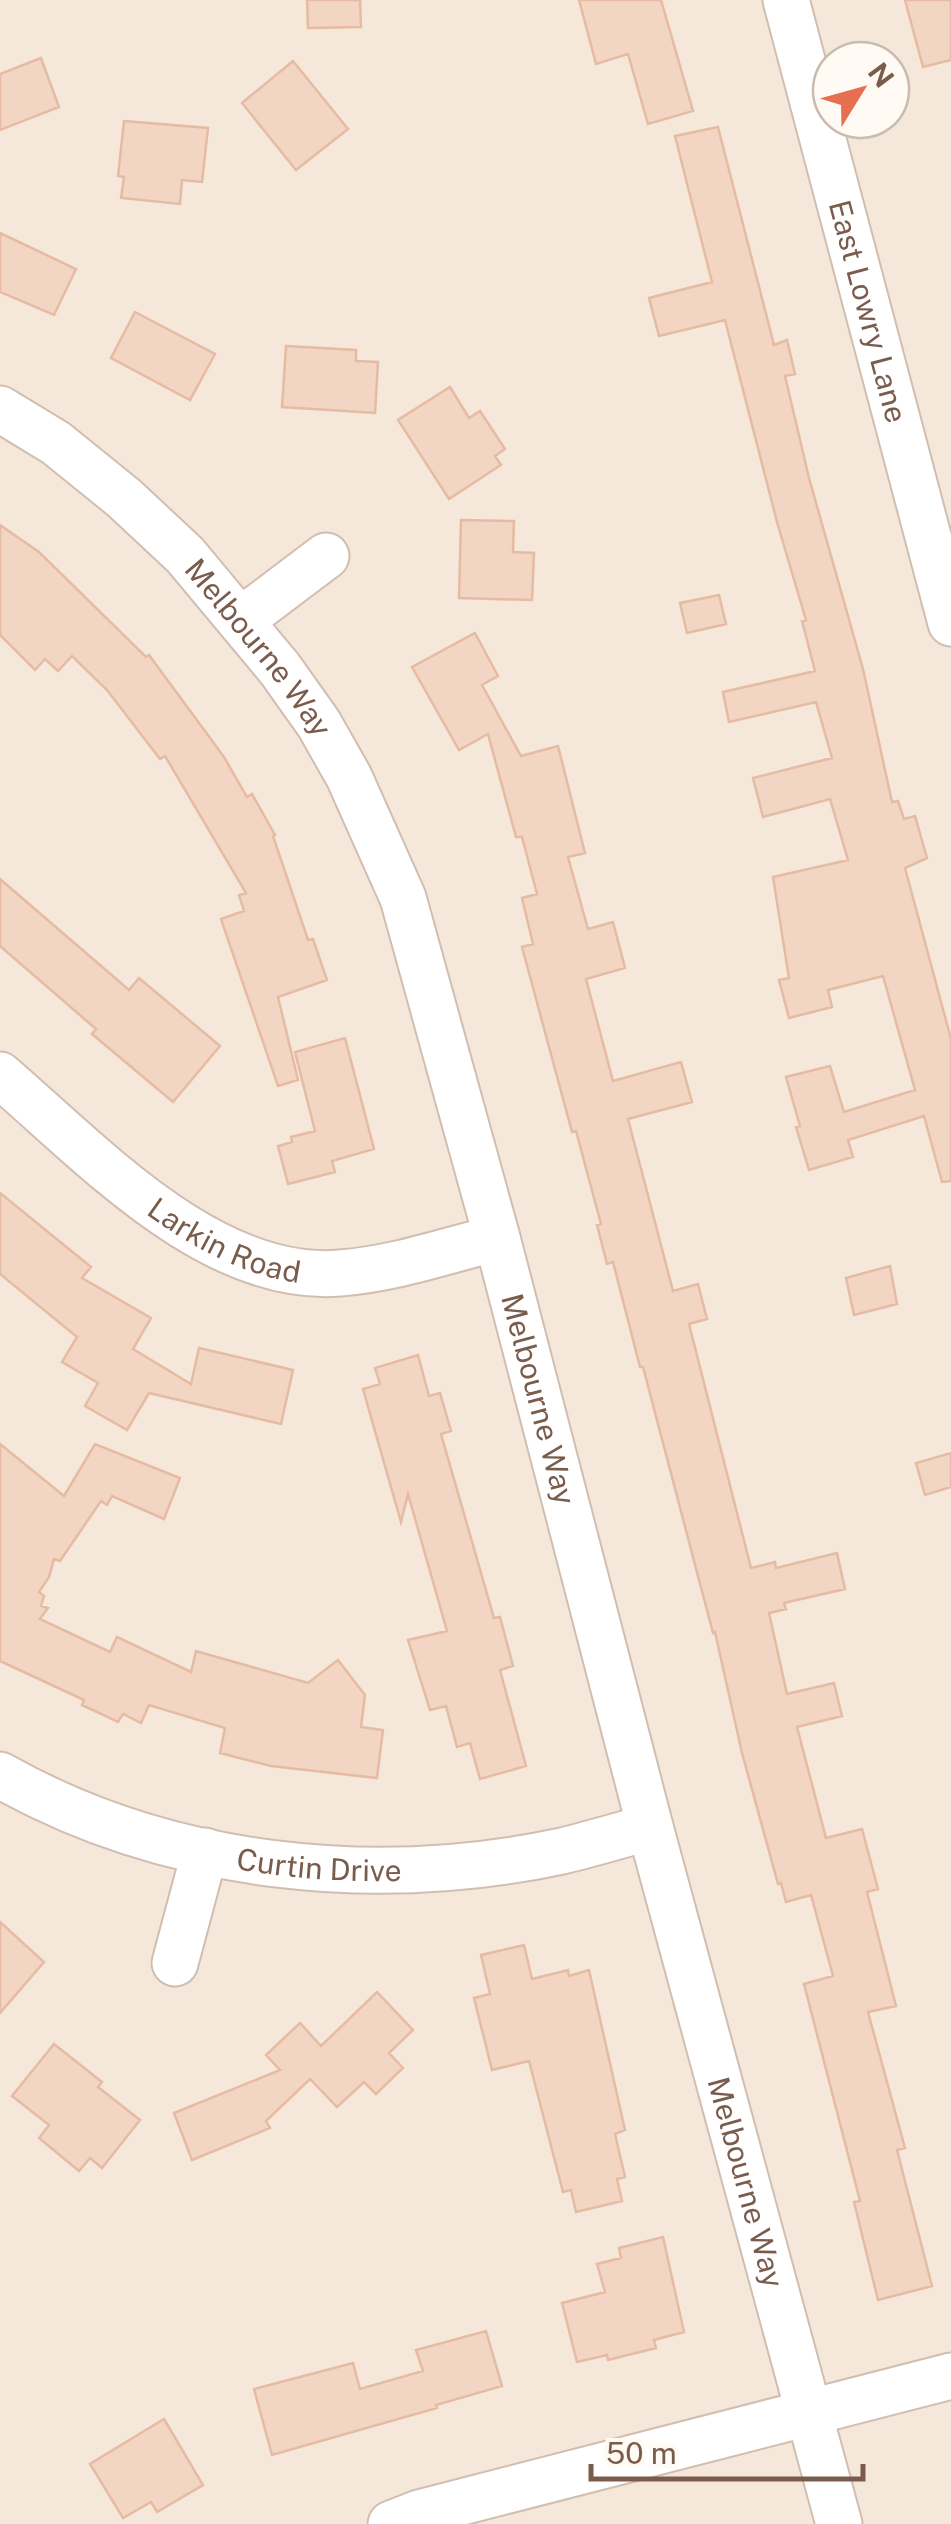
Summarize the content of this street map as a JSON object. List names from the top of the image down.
{
  "streets": {
    "street": [
      "East Lowry Lane",
      "Melbourne Way",
      "Larkin Road",
      "Curtin Drive"
    ]
  },
  "crossings": [
    ["Melbourne Way", "Larkin Road"],
    ["Melbourne Way", "Curtin Drive"]
  ],
  "scale_bar": "50 m",
  "north": "top right"
}
